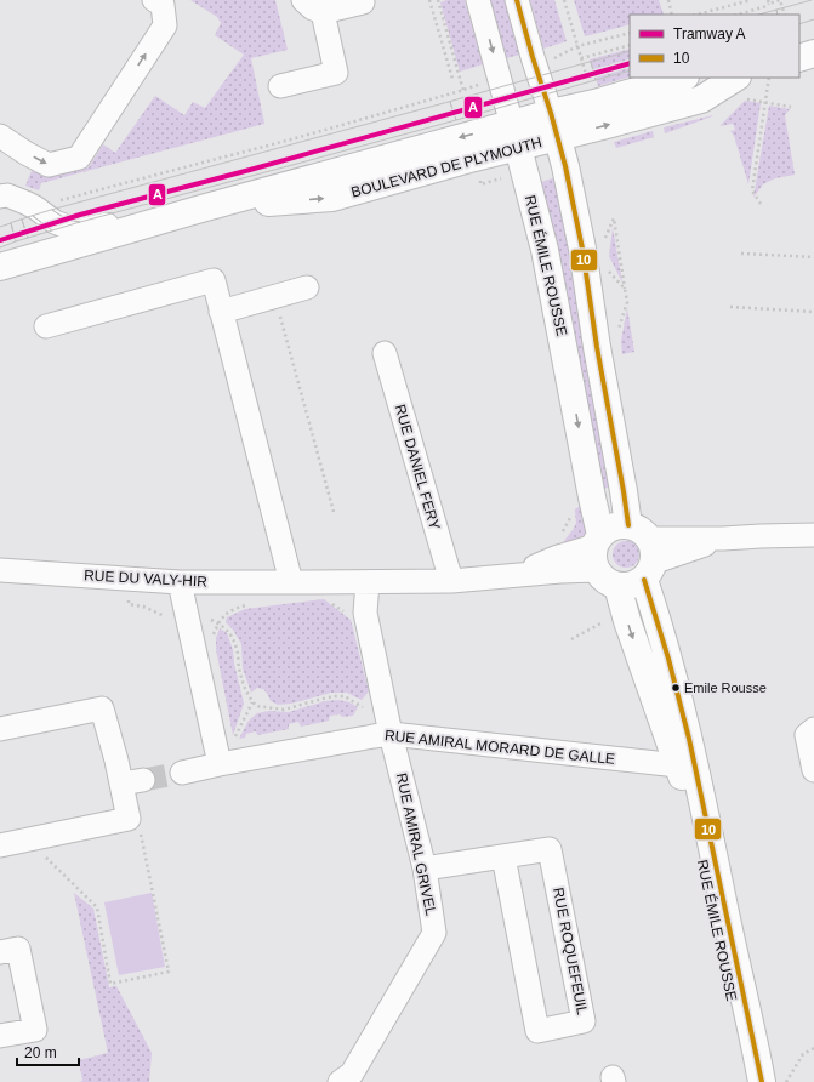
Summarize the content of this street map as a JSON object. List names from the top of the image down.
{
  "streets": {
    "main road": ["BOULEVARD DE PLYMOUTH", "RUE ÉMILE ROUSSE"],
    "street": [
      "RUE DANIEL FERY",
      "RUE DU VALY-HIR",
      "RUE AMIRAL MORARD DE GALLE",
      "RUE AMIRAL GRIVEL",
      "RUE ROQUEFEUIL"
    ]
  },
  "crossings": [
    ["BOULEVARD DE PLYMOUTH", "RUE ÉMILE ROUSSE"],
    ["RUE ÉMILE ROUSSE", "RUE DU VALY-HIR"],
    ["RUE ÉMILE ROUSSE", "RUE AMIRAL MORARD DE GALLE"],
    ["RUE DANIEL FERY", "RUE DU VALY-HIR"],
    ["RUE DU VALY-HIR", "RUE AMIRAL GRIVEL"],
    ["RUE AMIRAL MORARD DE GALLE", "RUE AMIRAL GRIVEL"],
    ["RUE AMIRAL GRIVEL", "RUE ROQUEFEUIL"]
  ],
  "places": ["Emile Rousse"],
  "lines": ["transit line 10", "tram line A"],
  "legend": ["Tramway A", "10"],
  "scale_bar": "20 m"
}
